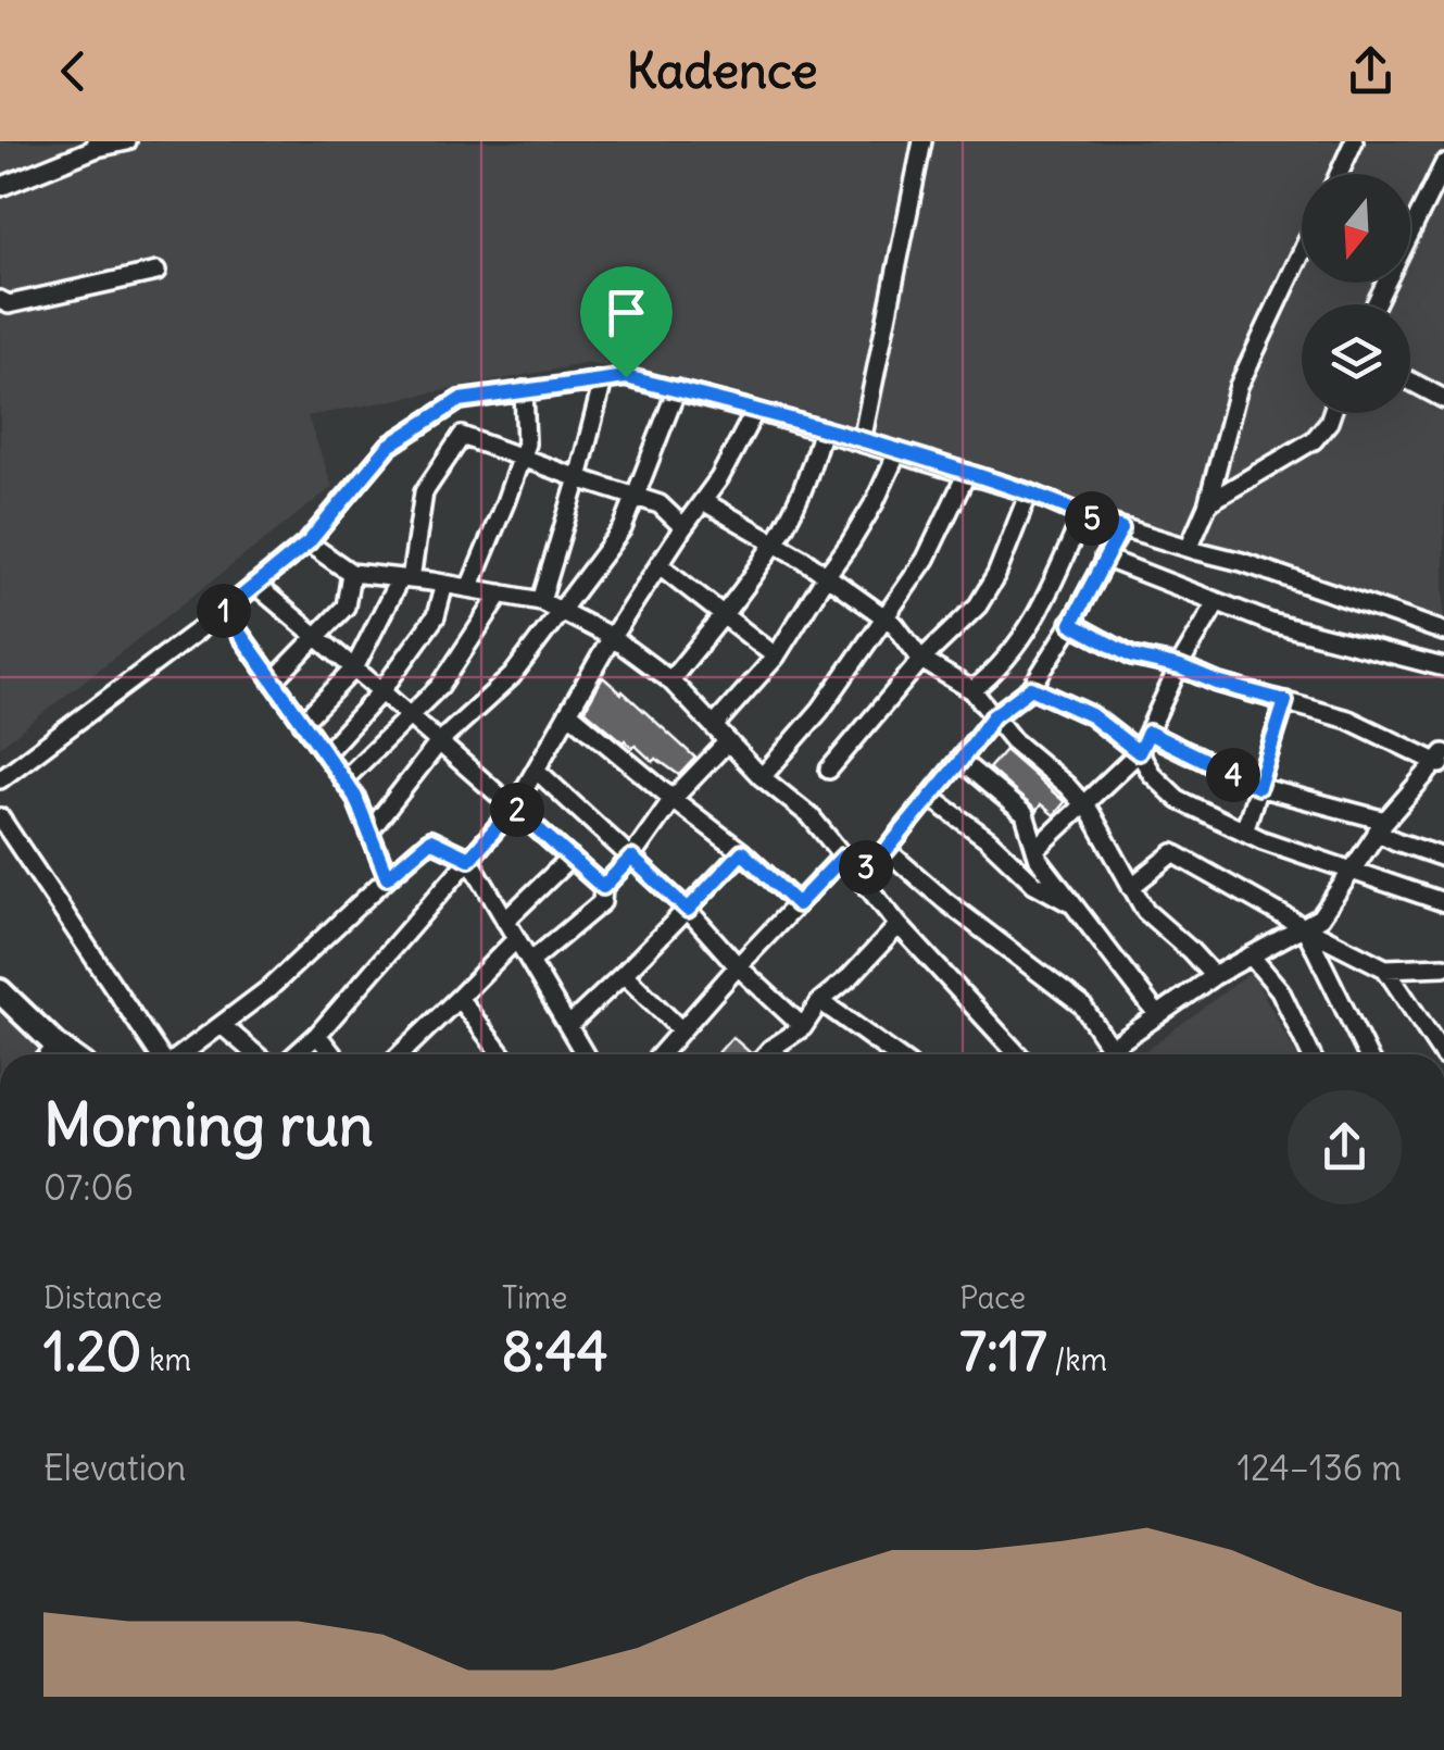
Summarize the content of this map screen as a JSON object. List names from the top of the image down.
{
  "north": "bottom",
  "page": {
    "header": "Kadence",
    "pins": [
      "5",
      "1",
      "4",
      "2",
      "3"
    ],
    "heading": ["Morning run", "07:06"],
    "stats": [
      ["Distance", "1.20 km"],
      ["Time", "8:44"],
      ["Pace", "7:17 /km"]
    ],
    "chart": ["Elevation", "124–136 m"]
  }
}
